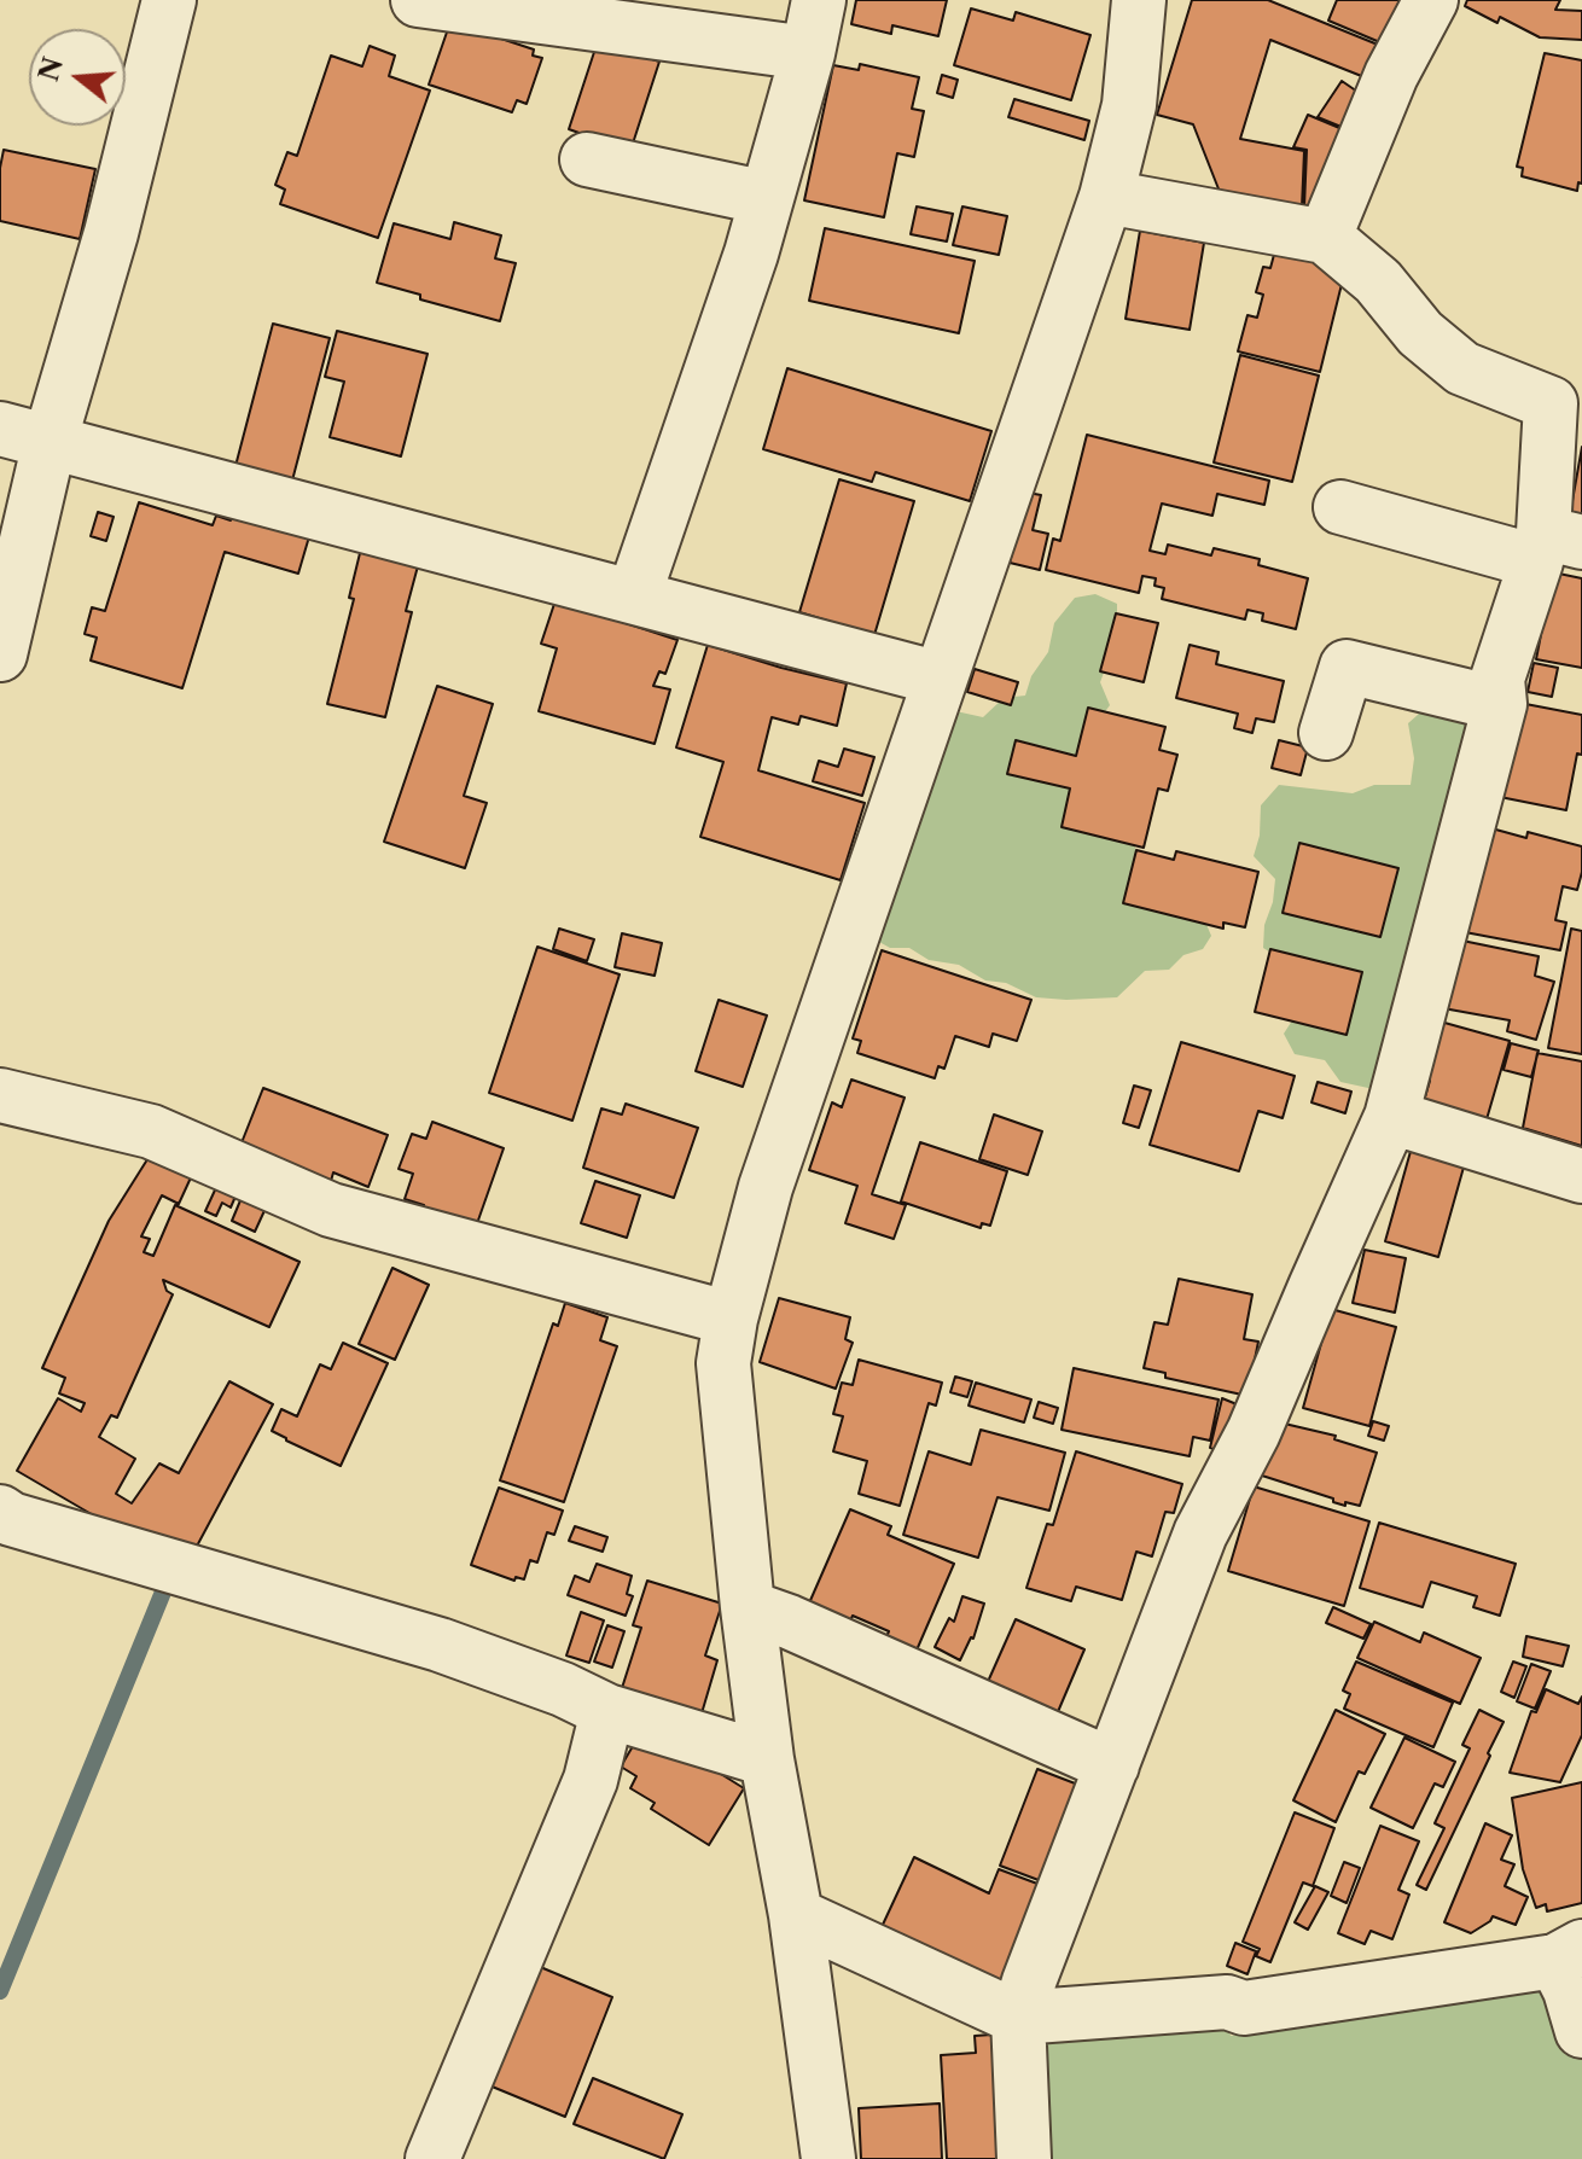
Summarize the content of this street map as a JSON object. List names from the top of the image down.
{
  "north": "left"
}
